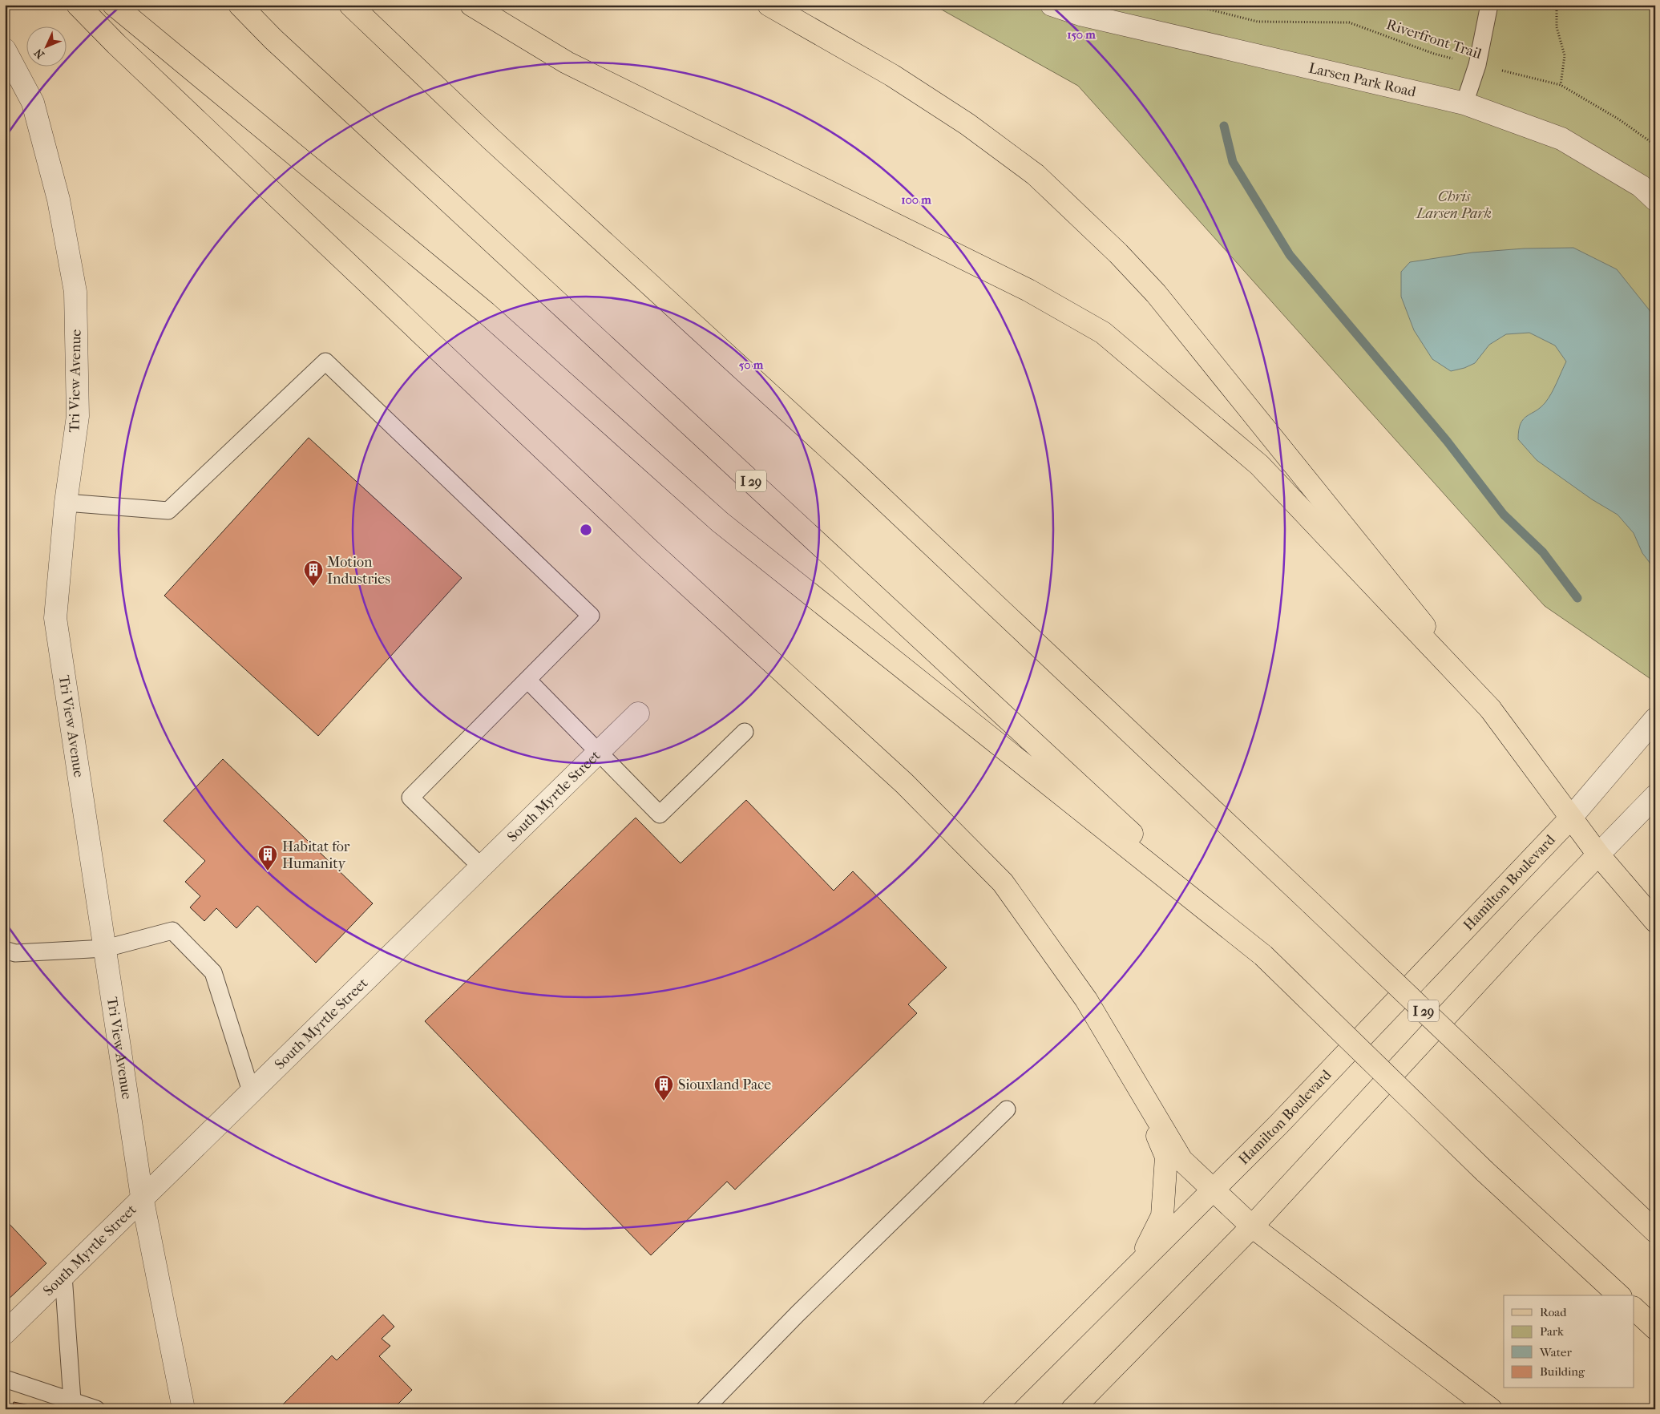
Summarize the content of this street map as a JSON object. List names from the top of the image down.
{
  "streets": {
    "main road": ["I 29", "Hamilton Boulevard"],
    "street": ["Larsen Park Road", "Tri View Avenue", "South Myrtle Street"],
    "path": ["Riverfront Trail"]
  },
  "crossings": [
    ["Tri View Avenue", "South Myrtle Street"]
  ],
  "parks": ["Chris Larsen Park"],
  "places": {
    "building": ["Motion Industries", "Habitat for Humanity", "Siouxland Pace"]
  },
  "legend": [
    "Road",
    "Park",
    "Water",
    "Building"
  ],
  "north": "bottom left",
  "rings": ["150 m", "100 m", "50 m"]
}
